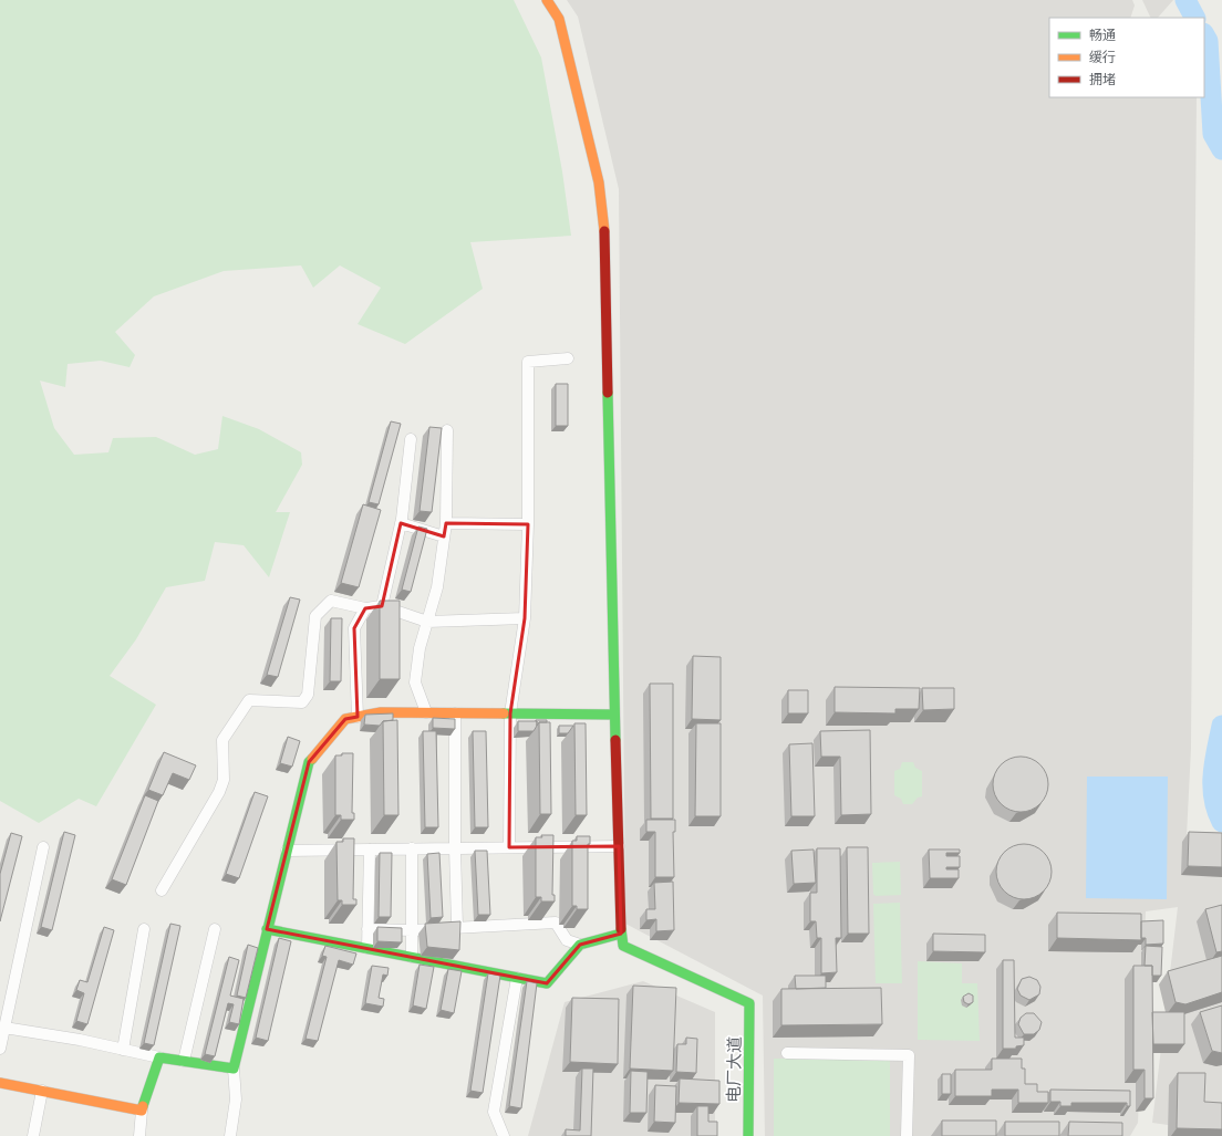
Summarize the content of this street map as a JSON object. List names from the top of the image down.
{
  "streets": {
    "street": ["电厂大道"]
  },
  "legend": ["畅通", "缓行", "拥堵"]
}
